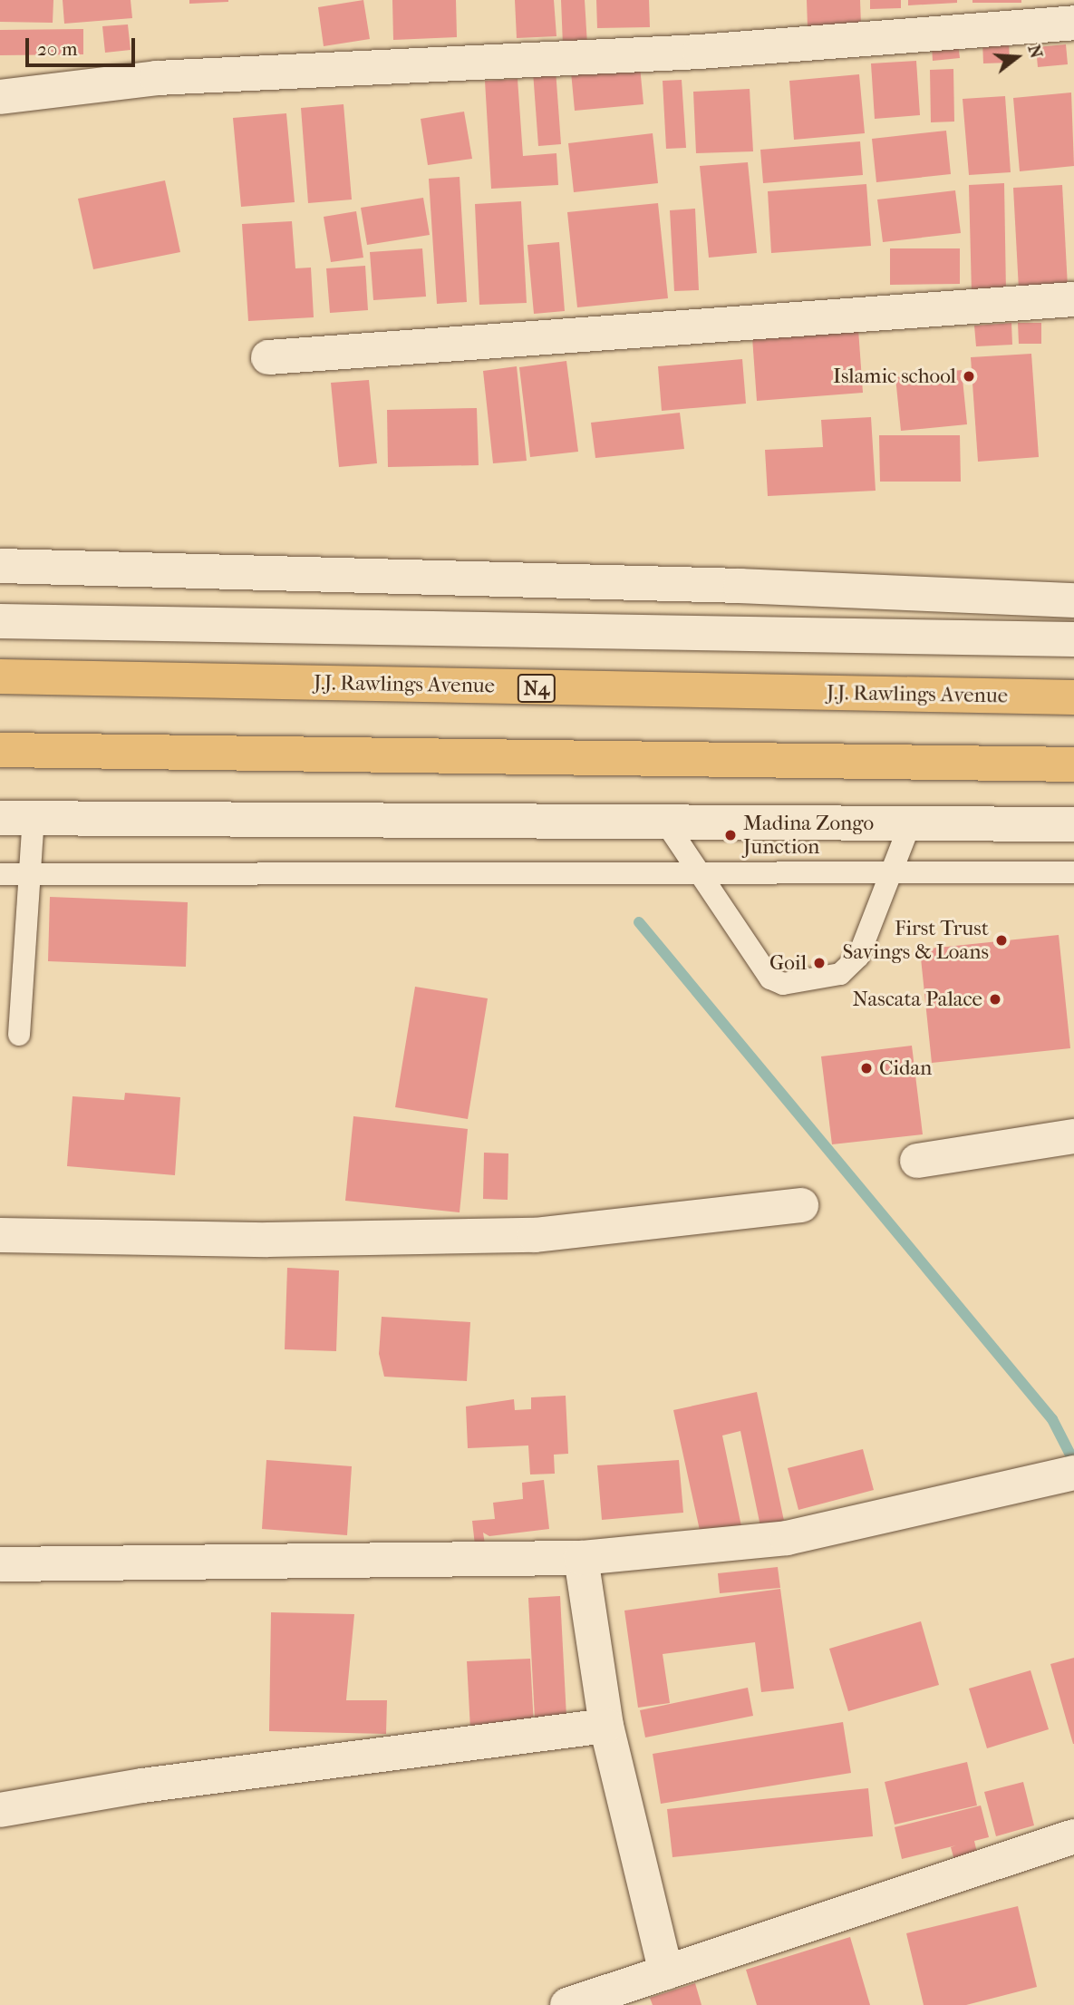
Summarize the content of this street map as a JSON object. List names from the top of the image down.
{
  "streets": {
    "highway": ["J.J. Rawlings Avenue", "N4"]
  },
  "places": [
    "Islamic school",
    "Madina Zongo Junction",
    "First Trust Savings & Loans",
    "Goil",
    "Nascata Palace",
    "Cidan"
  ],
  "scale_bar": "20 m",
  "north": "right"
}
